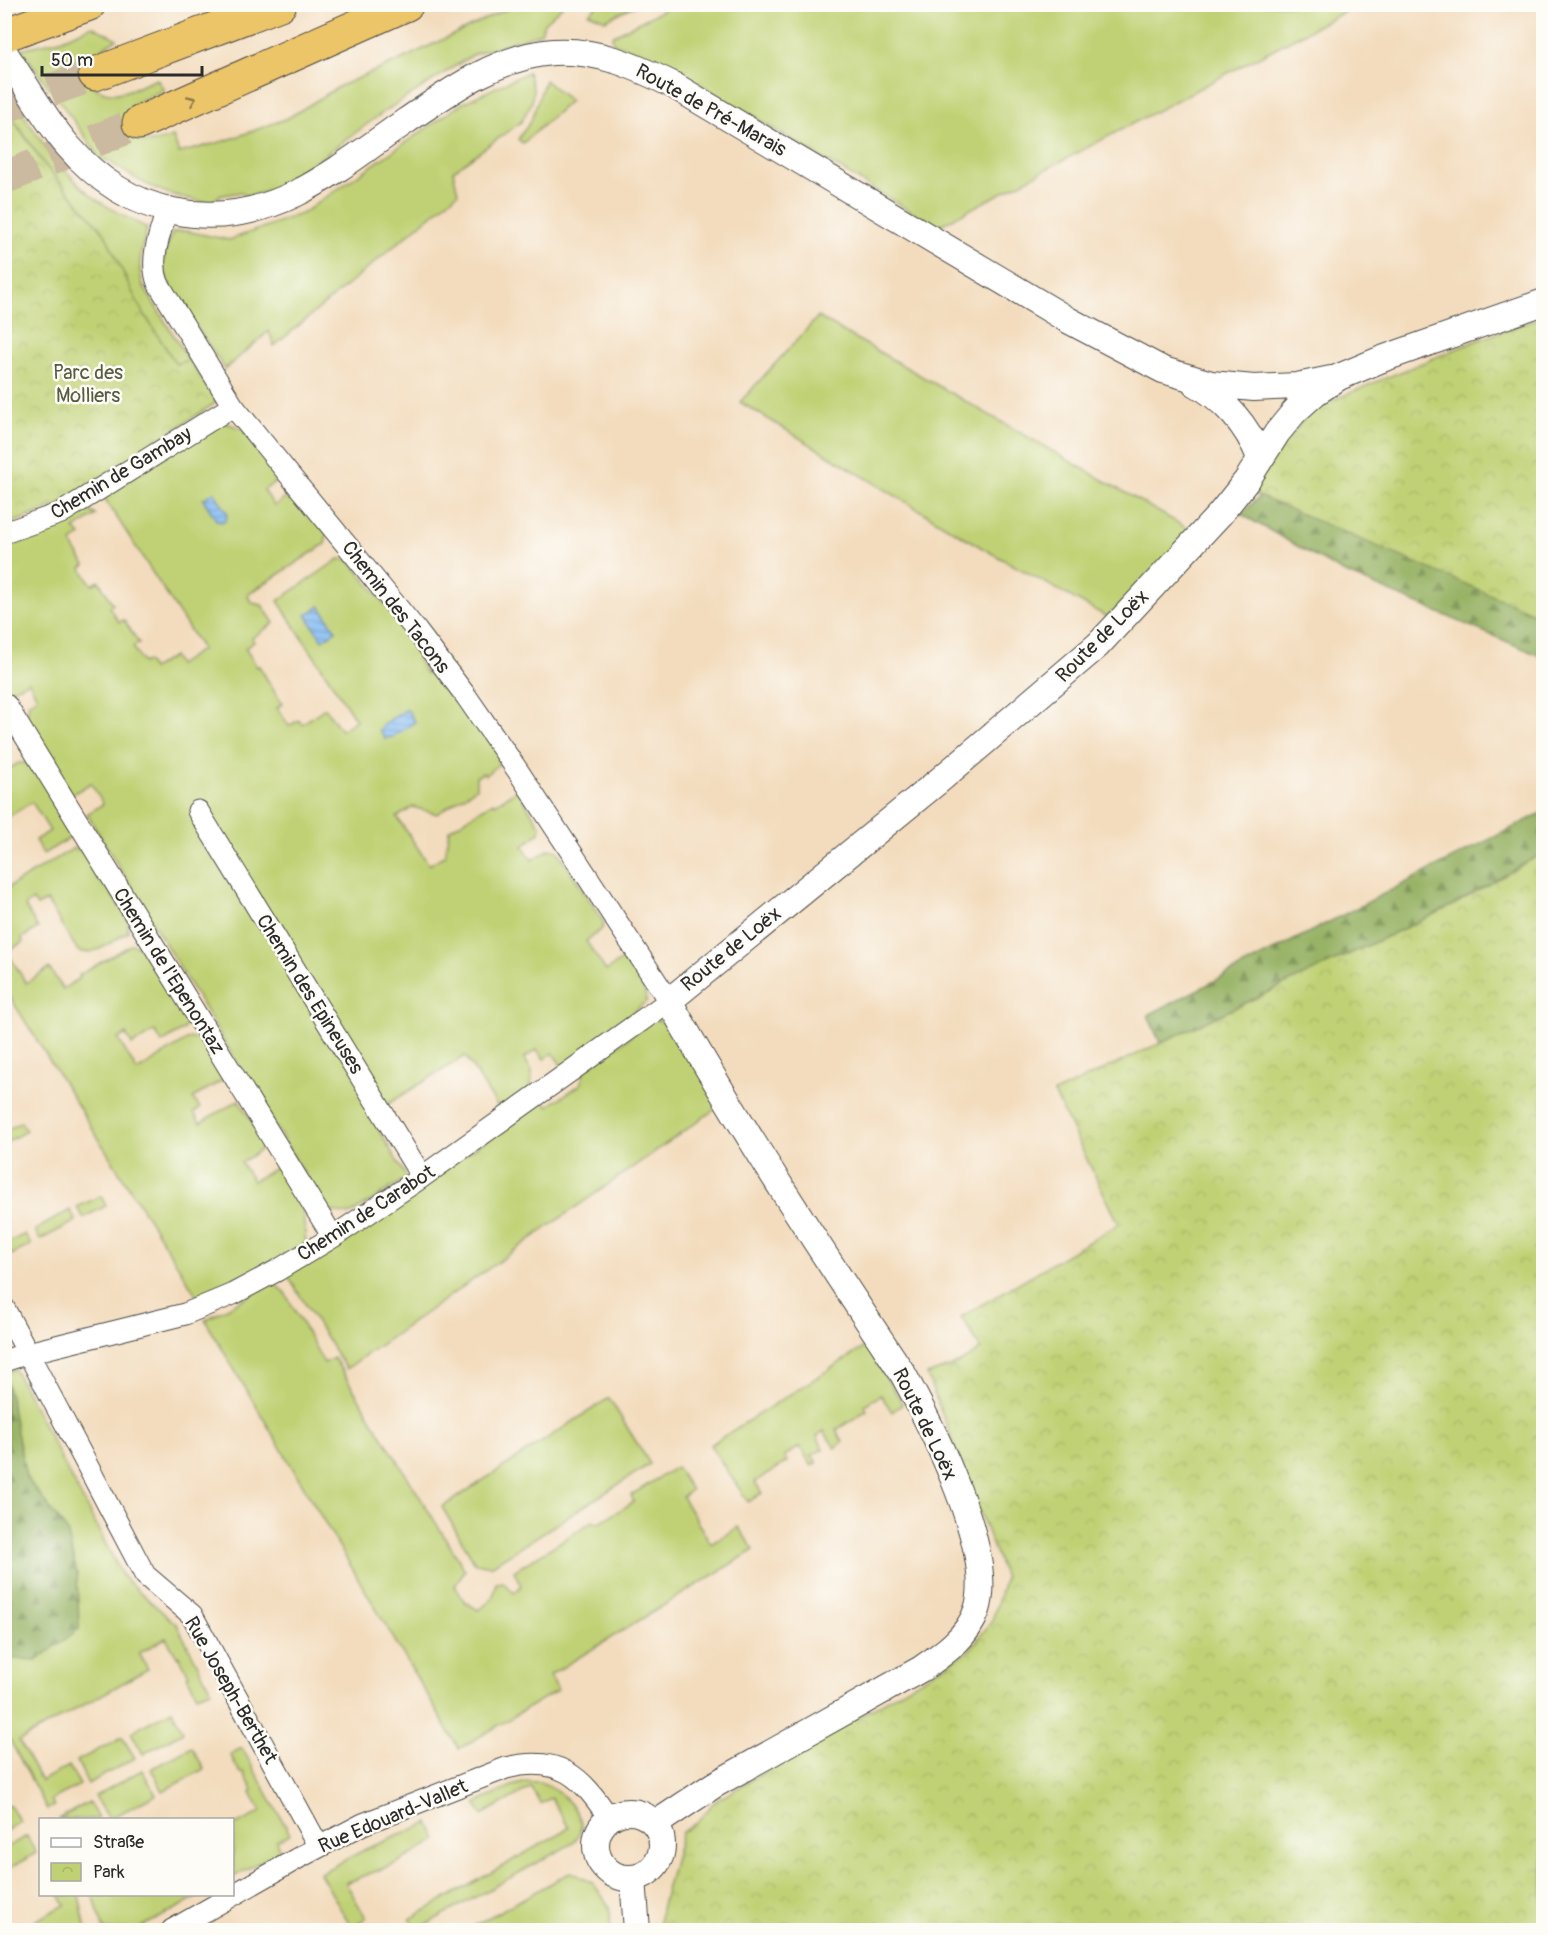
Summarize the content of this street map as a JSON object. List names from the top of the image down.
{
  "streets": {
    "street": [
      "Route de Pré-Marais",
      "Chemin de Gambay",
      "Chemin des Tacons",
      "Route de Loëx",
      "Chemin de l'Epenontaz",
      "Chemin des Epineuses",
      "Chemin de Carabot",
      "Rue Joseph-Berthet",
      "Rue Edouard-Vallet"
    ]
  },
  "crossings": [
    ["Route de Pré-Marais", "Chemin des Tacons"],
    ["Chemin de Gambay", "Chemin des Tacons"],
    ["Chemin des Tacons", "Route de Loëx"],
    ["Chemin des Tacons", "Chemin de Carabot"],
    ["Route de Loëx", "Chemin de Carabot"],
    ["Route de Loëx", "Rue Edouard-Vallet"],
    ["Chemin de l'Epenontaz", "Chemin de Carabot"],
    ["Chemin des Epineuses", "Chemin de Carabot"],
    ["Chemin de Carabot", "Rue Joseph-Berthet"],
    ["Rue Joseph-Berthet", "Rue Edouard-Vallet"]
  ],
  "parks": ["Parc des Molliers"],
  "legend": ["Straße", "Park"],
  "scale_bar": "50 m"
}
